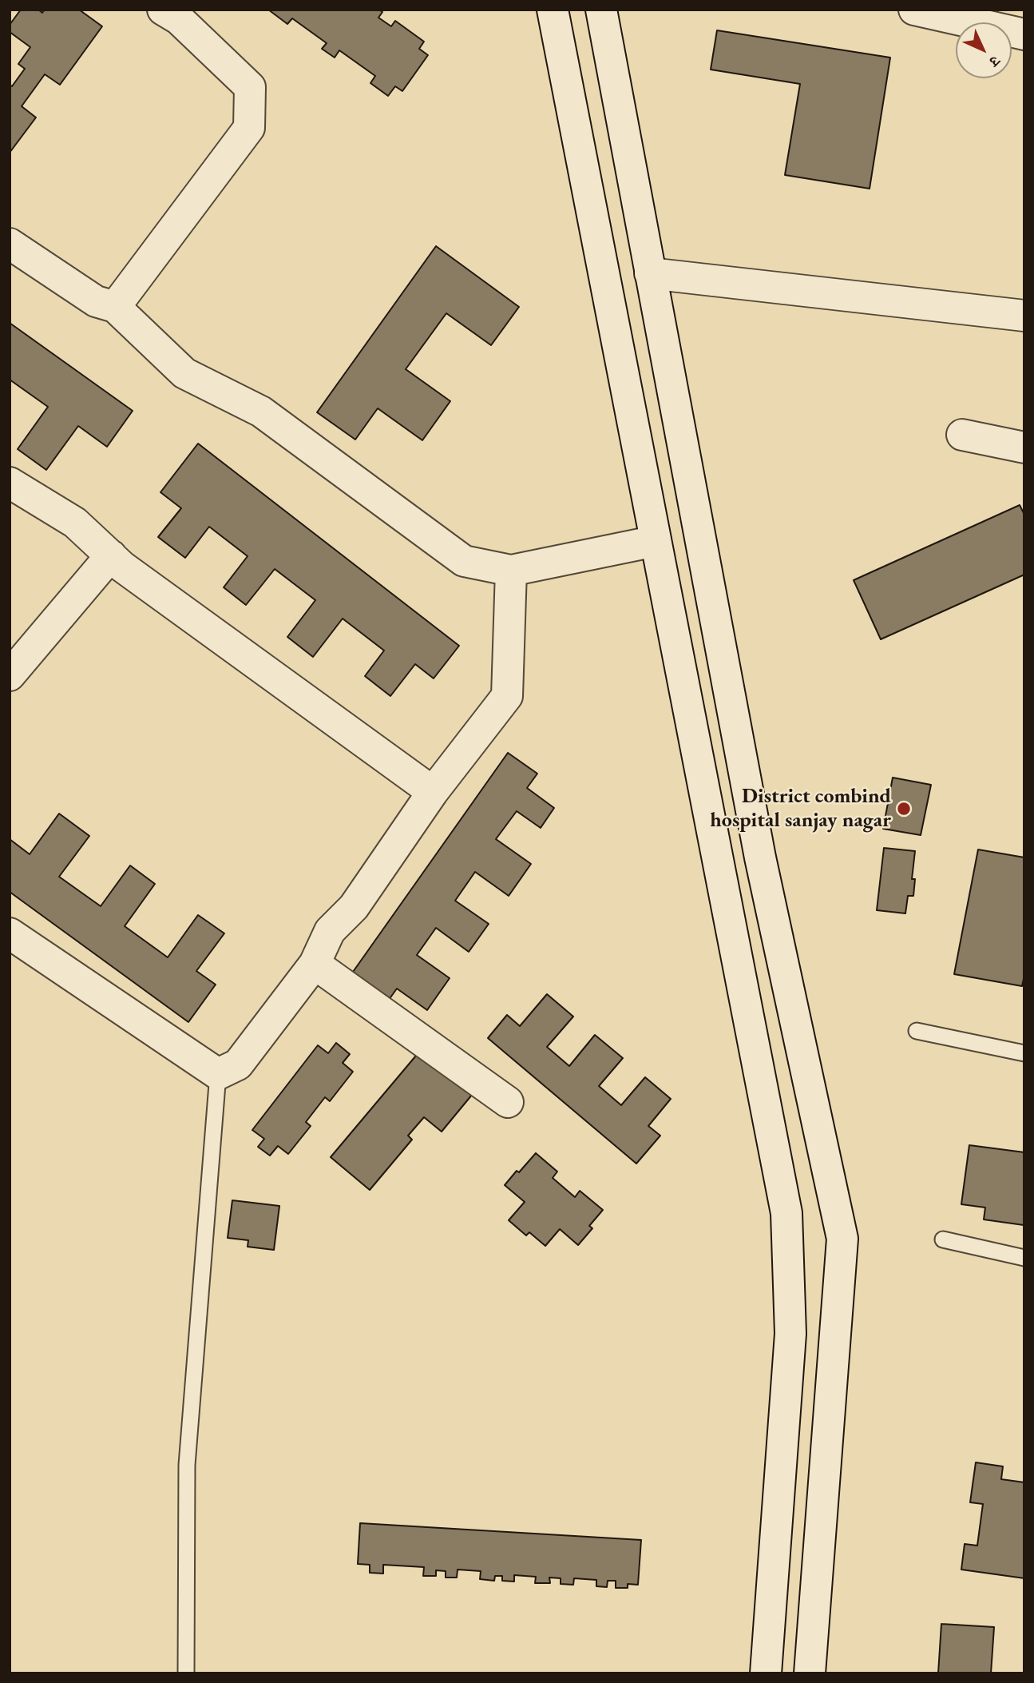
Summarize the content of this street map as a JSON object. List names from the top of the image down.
{
  "places": ["District combind hospital sanjay nagar"],
  "north": "bottom right"
}
